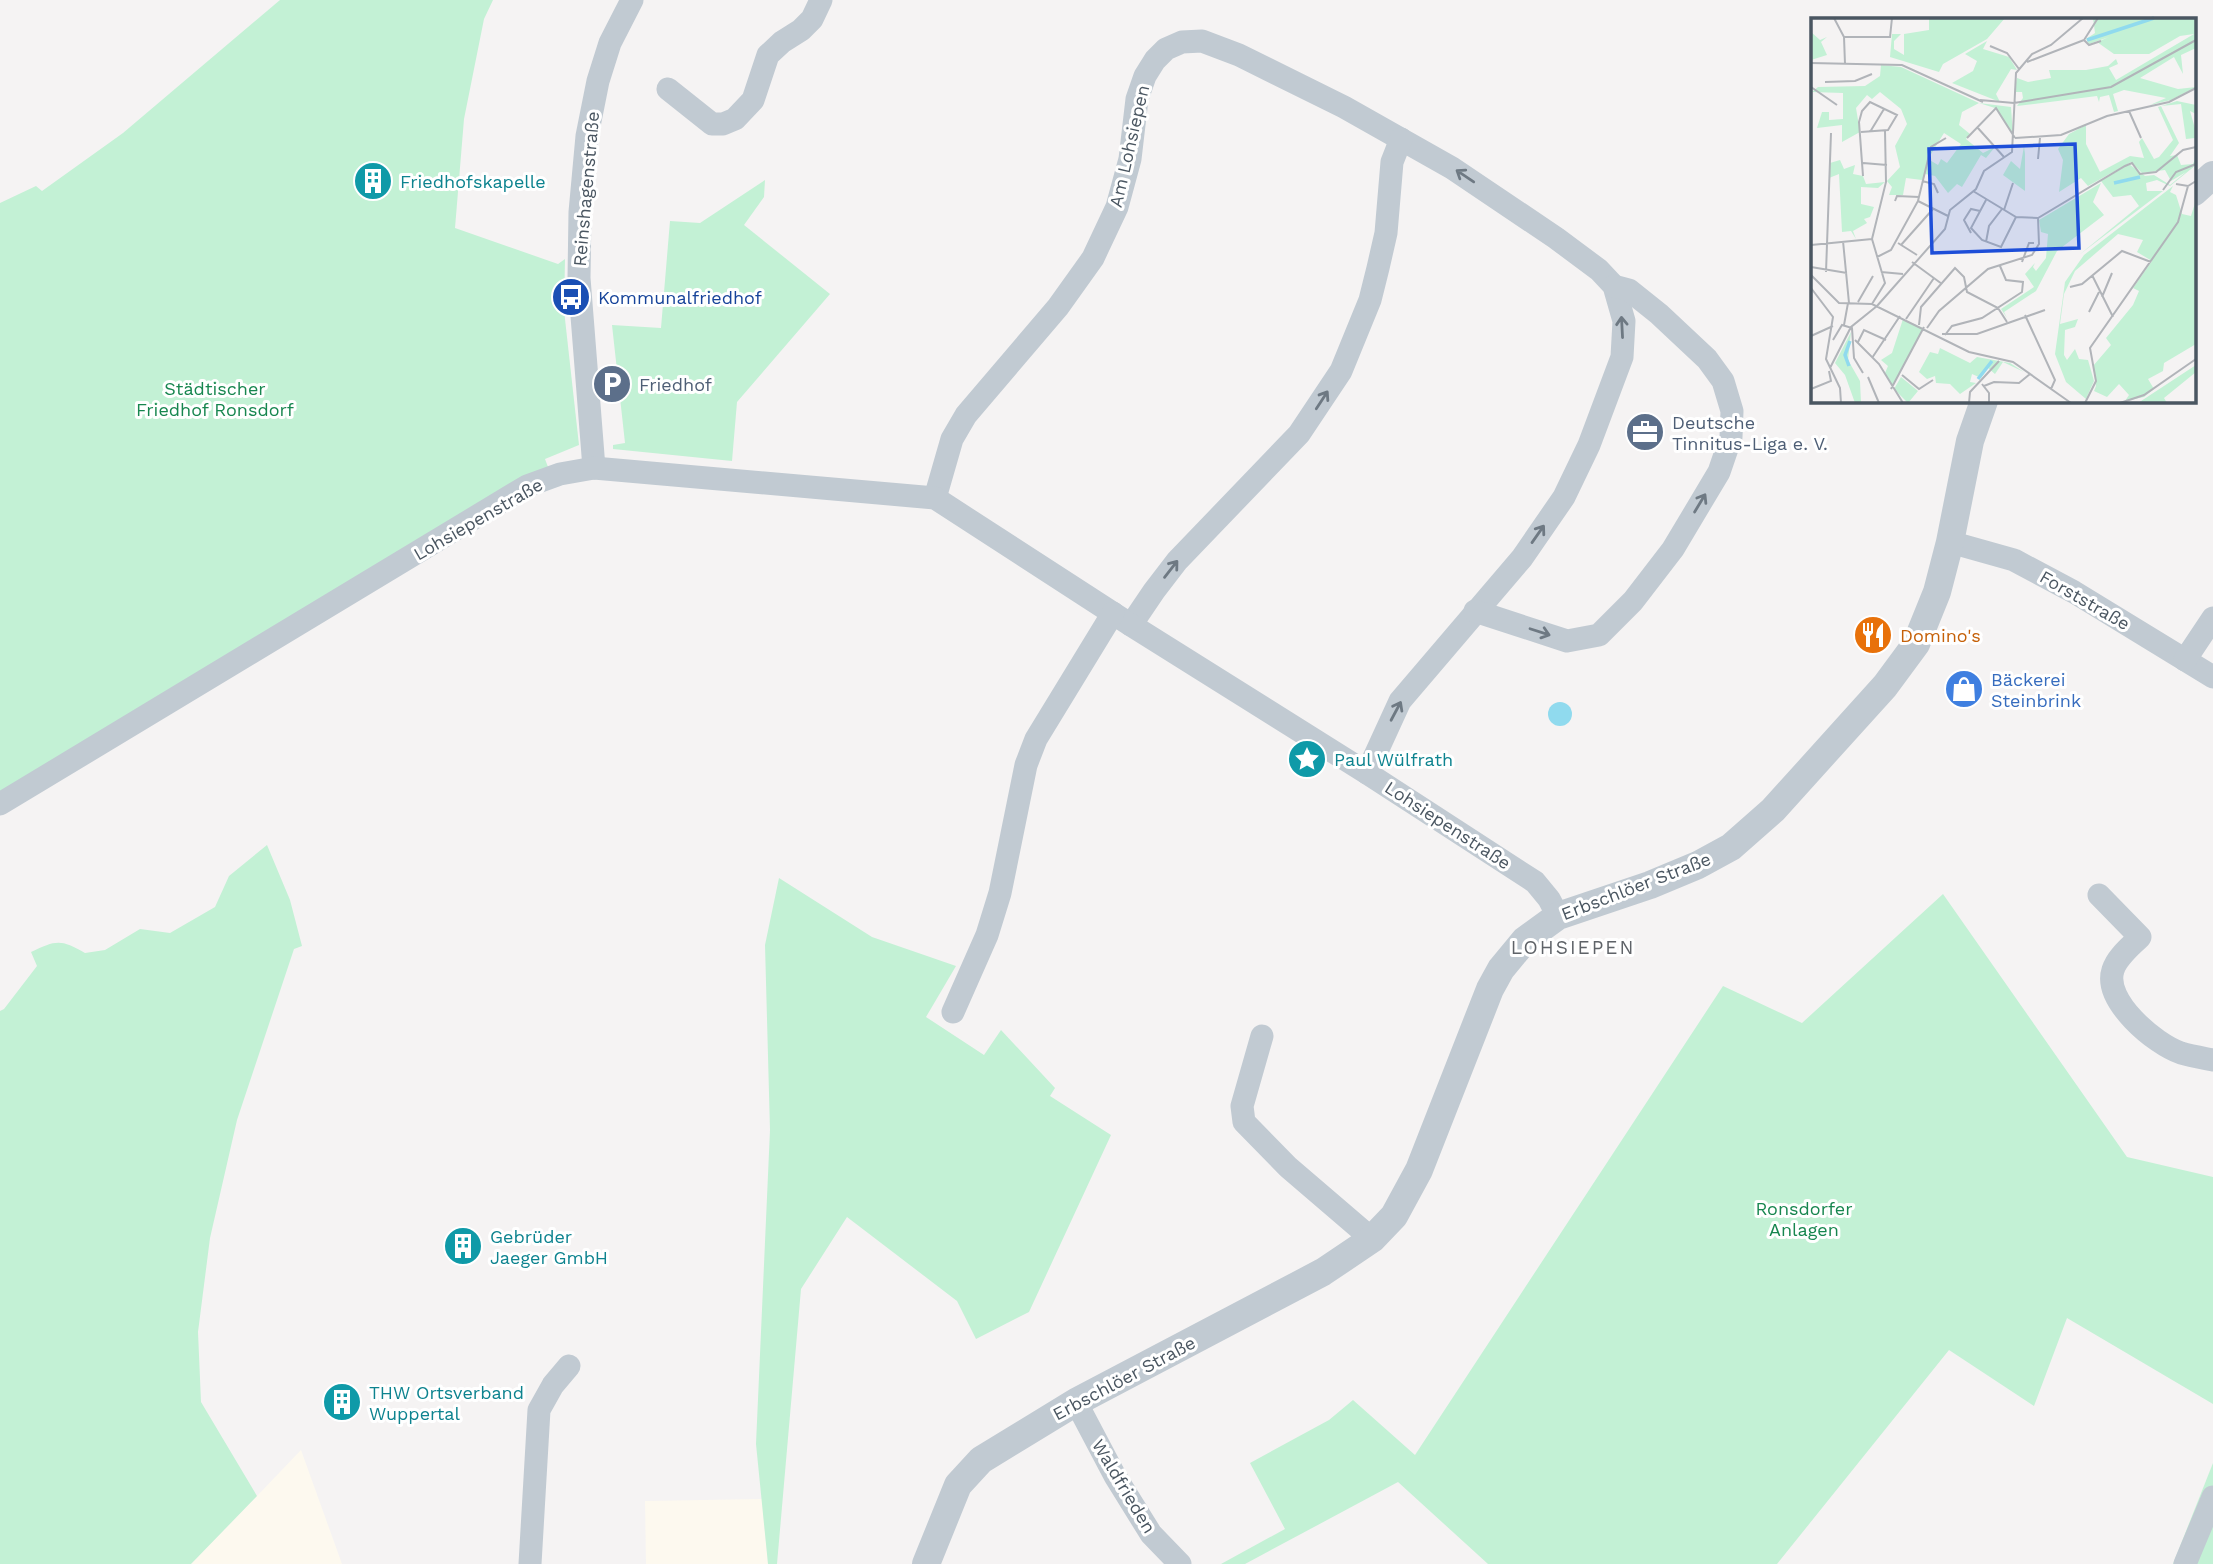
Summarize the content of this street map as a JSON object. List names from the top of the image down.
{
  "streets": {
    "street": [
      "Am Lohsiepen",
      "Reinshagenstraße",
      "Lohsiepenstraße",
      "Forststraße",
      "Erbschlöer Straße",
      "Waldfrieden"
    ]
  },
  "crossings": [
    ["Am Lohsiepen", "Lohsiepenstraße"],
    ["Reinshagenstraße", "Lohsiepenstraße"],
    ["Lohsiepenstraße", "Erbschlöer Straße"],
    ["Forststraße", "Erbschlöer Straße"],
    ["Erbschlöer Straße", "Waldfrieden"]
  ],
  "districts": ["LOHSIEPEN"],
  "parks": ["Städtischer Friedhof Ronsdorf", "Ronsdorfer Anlagen"],
  "places": {
    "building": ["Friedhofskapelle", "Gebrüder Jaeger GmbH", "THW Ortsverband Wuppertal"],
    "bus stop": ["Kommunalfriedhof"],
    "parking": ["Friedhof"],
    "office": ["Deutsche Tinnitus-Liga e. V."],
    "restaurant": ["Domino's"],
    "shop": ["Bäckerei Steinbrink"],
    "place": ["Paul Wülfrath"]
  }
}
